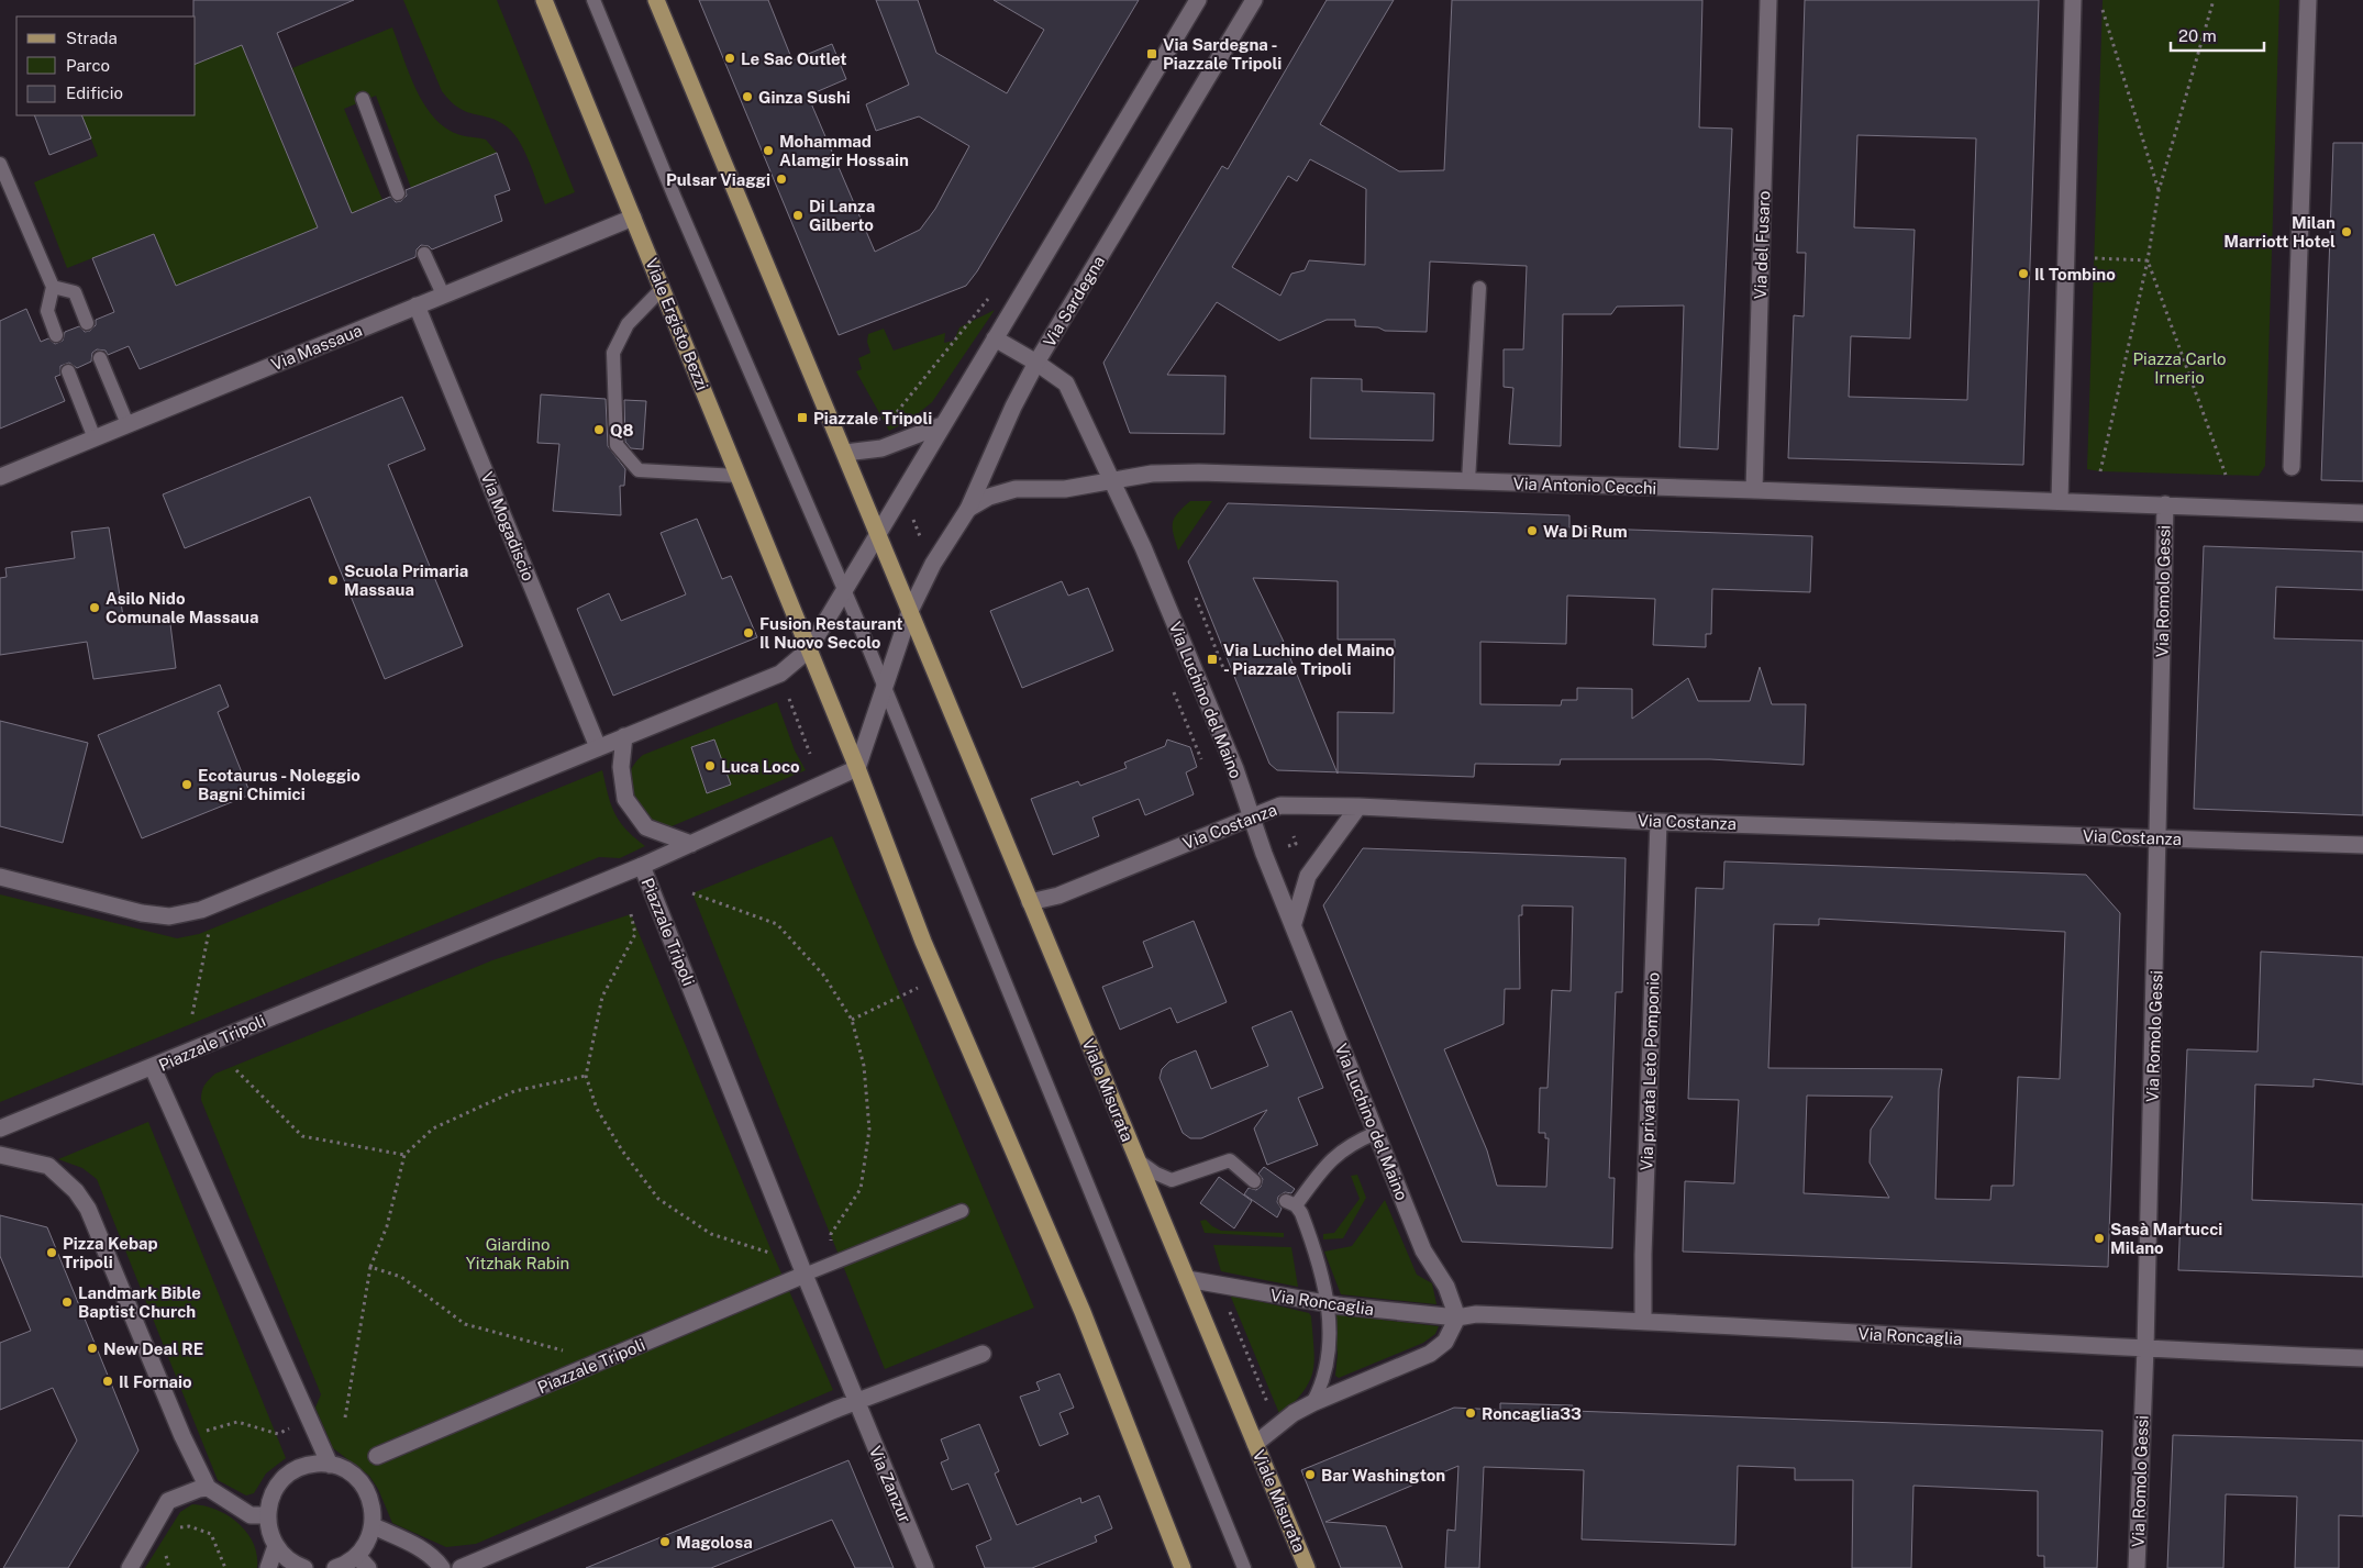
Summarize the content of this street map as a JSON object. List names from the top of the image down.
{
  "streets": {
    "main road": ["Viale Ergisto Bezzi", "Viale Misurata"],
    "street": [
      "Via del Fusaro",
      "Via Sardegna",
      "Via Massaua",
      "Via Antonio Cecchi",
      "Via Mogadiscio",
      "Via Romolo Gessi",
      "Via Luchino del Maino",
      "Via Costanza",
      "Piazzale Tripoli",
      "Via privata Leto Pomponio",
      "Via Roncaglia",
      "Via Zanzur"
    ]
  },
  "crossings": [
    ["Via del Fusaro", "Via Antonio Cecchi"],
    ["Via Sardegna", "Via Antonio Cecchi"],
    ["Via Sardegna", "Viale Misurata"],
    ["Viale Ergisto Bezzi", "Via Massaua"],
    ["Via Massaua", "Via Mogadiscio"],
    ["Via Antonio Cecchi", "Via Luchino del Maino"],
    ["Via Romolo Gessi", "Via Costanza"],
    ["Via Romolo Gessi", "Via Roncaglia"],
    ["Via Luchino del Maino", "Via Costanza"],
    ["Via Luchino del Maino", "Via Roncaglia"],
    ["Via Costanza", "Via privata Leto Pomponio"],
    ["Via Costanza", "Viale Misurata"],
    ["Piazzale Tripoli", "Via Zanzur"],
    ["Via privata Leto Pomponio", "Via Roncaglia"],
    ["Viale Misurata", "Via Roncaglia"]
  ],
  "parks": ["Piazza Carlo Irnerio", "Giardino Yitzhak Rabin"],
  "places": {
    "transit": ["Via Sardegna - Piazzale Tripoli", "Piazzale Tripoli", "Via Luchino del Maino - Piazzale Tripoli"],
    "other": [
      "Le Sac Outlet",
      "Ginza Sushi",
      "Mohammad Alamgir Hossain",
      "Pulsar Viaggi",
      "Di Lanza Gilberto",
      "Milan Marriott Hotel",
      "Il Tombino",
      "Q8",
      "Wa Di Rum",
      "Scuola Primaria Massaua",
      "Asilo Nido Comunale Massaua",
      "Fusion Restaurant Il Nuovo Secolo",
      "Luca Loco",
      "Ecotaurus - Noleggio Bagni Chimici",
      "Sasà Martucci Milano",
      "Pizza Kebap Tripoli",
      "Landmark Bible Baptist Church",
      "New Deal RE",
      "Il Fornaio",
      "Roncaglia33",
      "Bar Washington",
      "Magolosa"
    ]
  },
  "legend": ["Strada", "Parco", "Edificio"],
  "scale_bar": "20 m"
}
